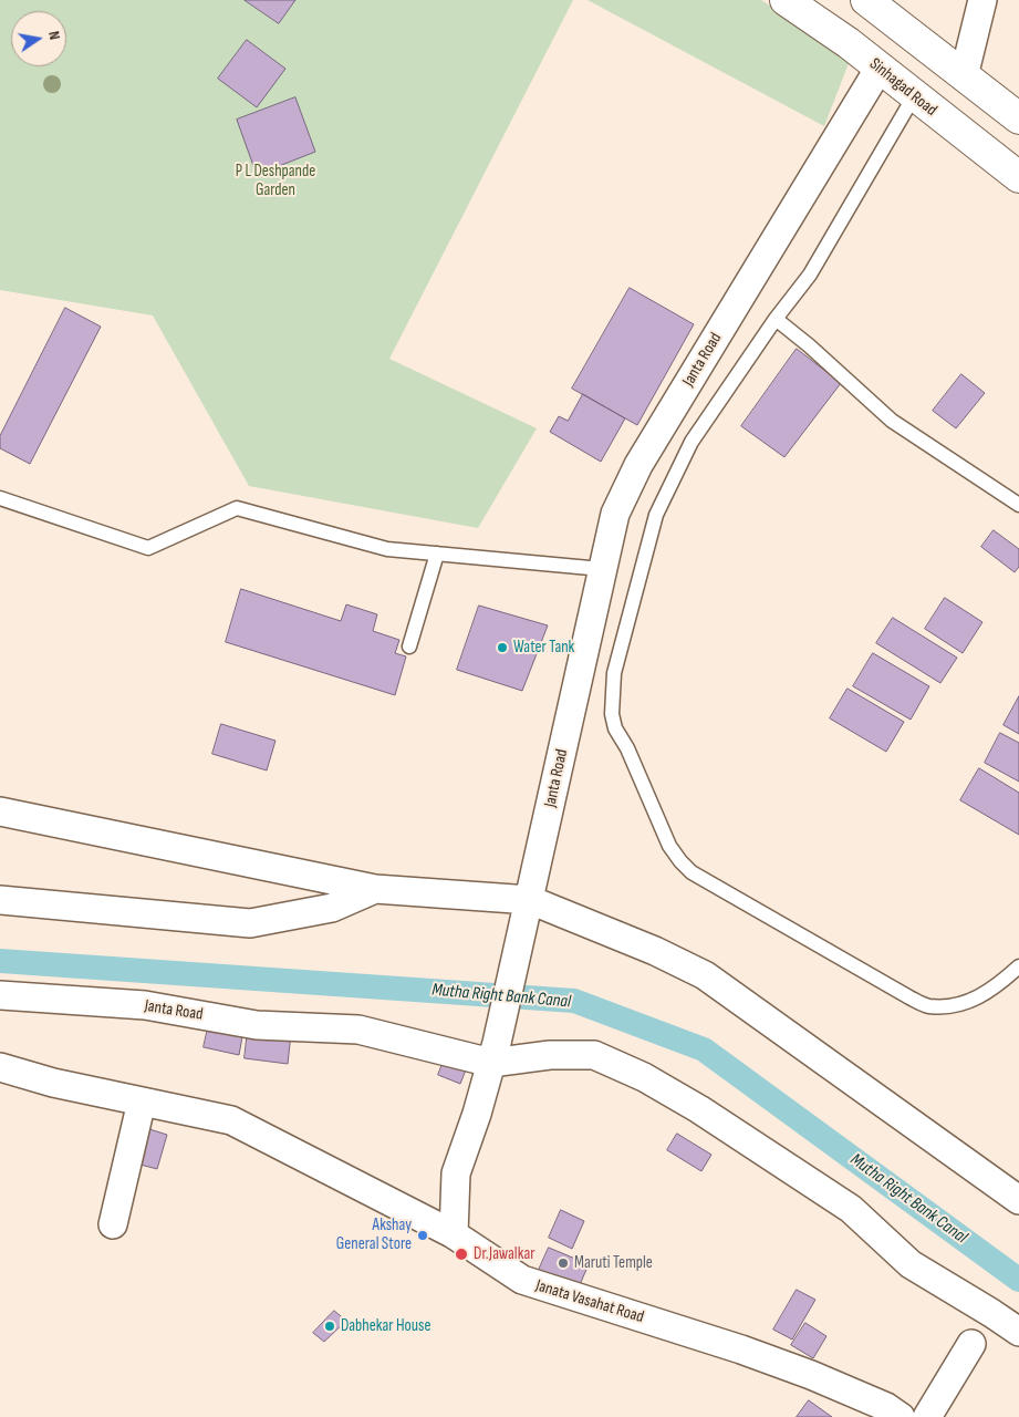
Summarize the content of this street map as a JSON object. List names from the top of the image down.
{
  "streets": {
    "main road": ["Sinhagad Road"],
    "street": ["Janta Road", "Janata Vasahat Road"]
  },
  "crossings": [
    ["Sinhagad Road", "Janta Road"]
  ],
  "water": ["Mutha Right Bank Canal"],
  "parks": ["P L Deshpande Garden"],
  "places": [
    "Water Tank",
    "Akshay General Store",
    "Dr.Jawalkar",
    "Maruti Temple",
    "Dabhekar House"
  ],
  "north": "right"
}
